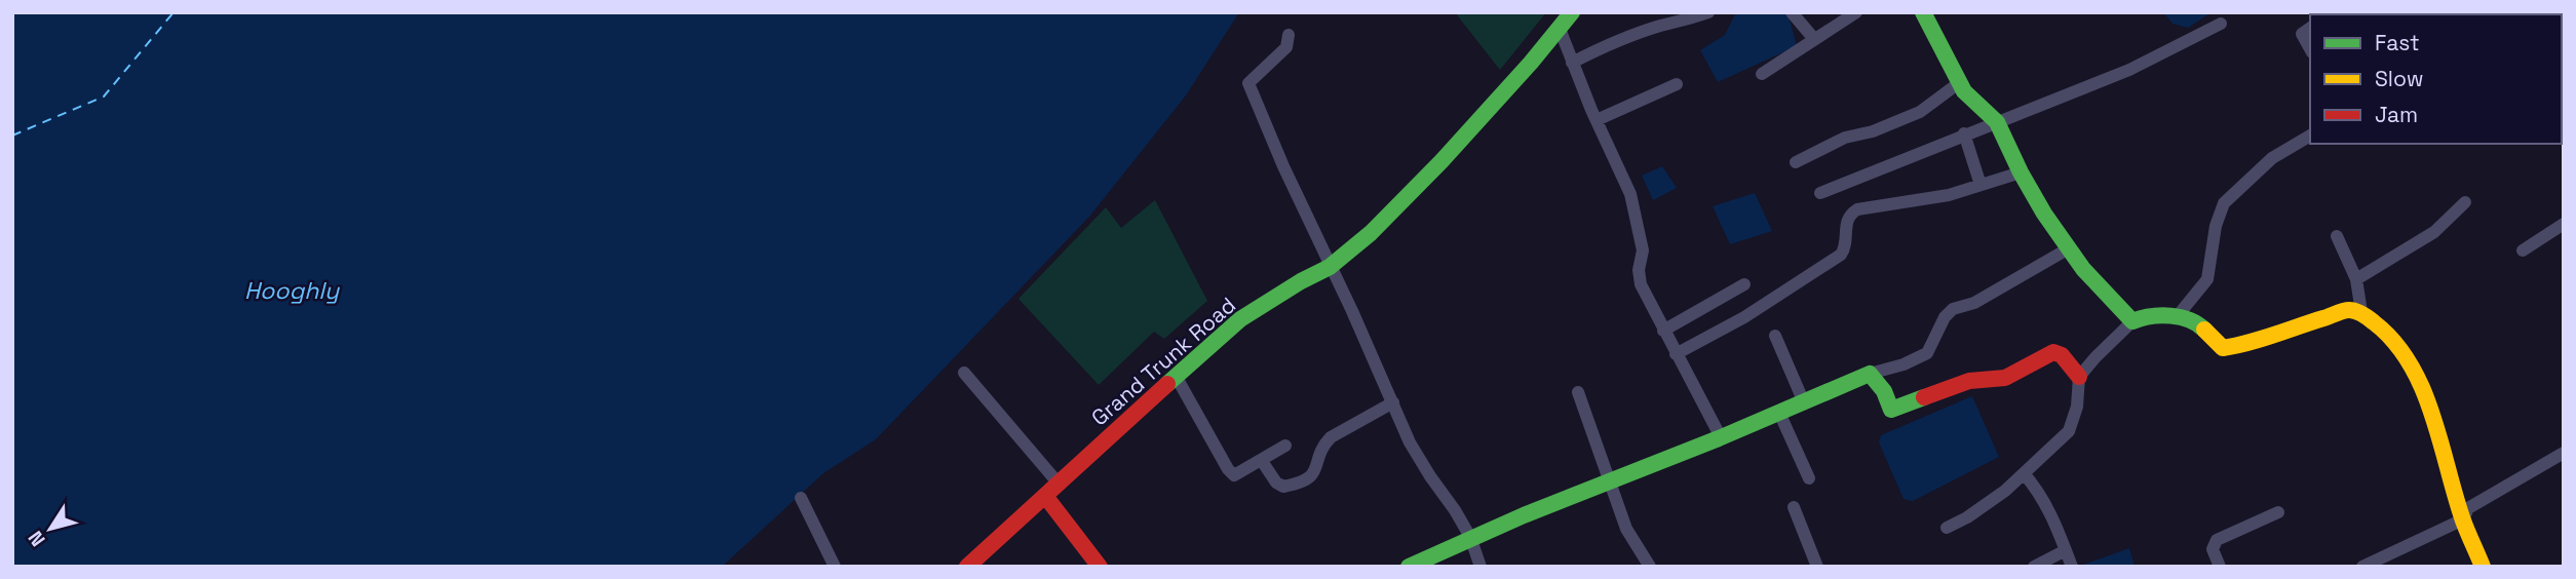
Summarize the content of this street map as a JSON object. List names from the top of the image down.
{
  "streets": {
    "street": ["Grand Trunk Road"]
  },
  "water": ["Hooghly"],
  "legend": ["Fast", "Slow", "Jam"],
  "north": "bottom left"
}
